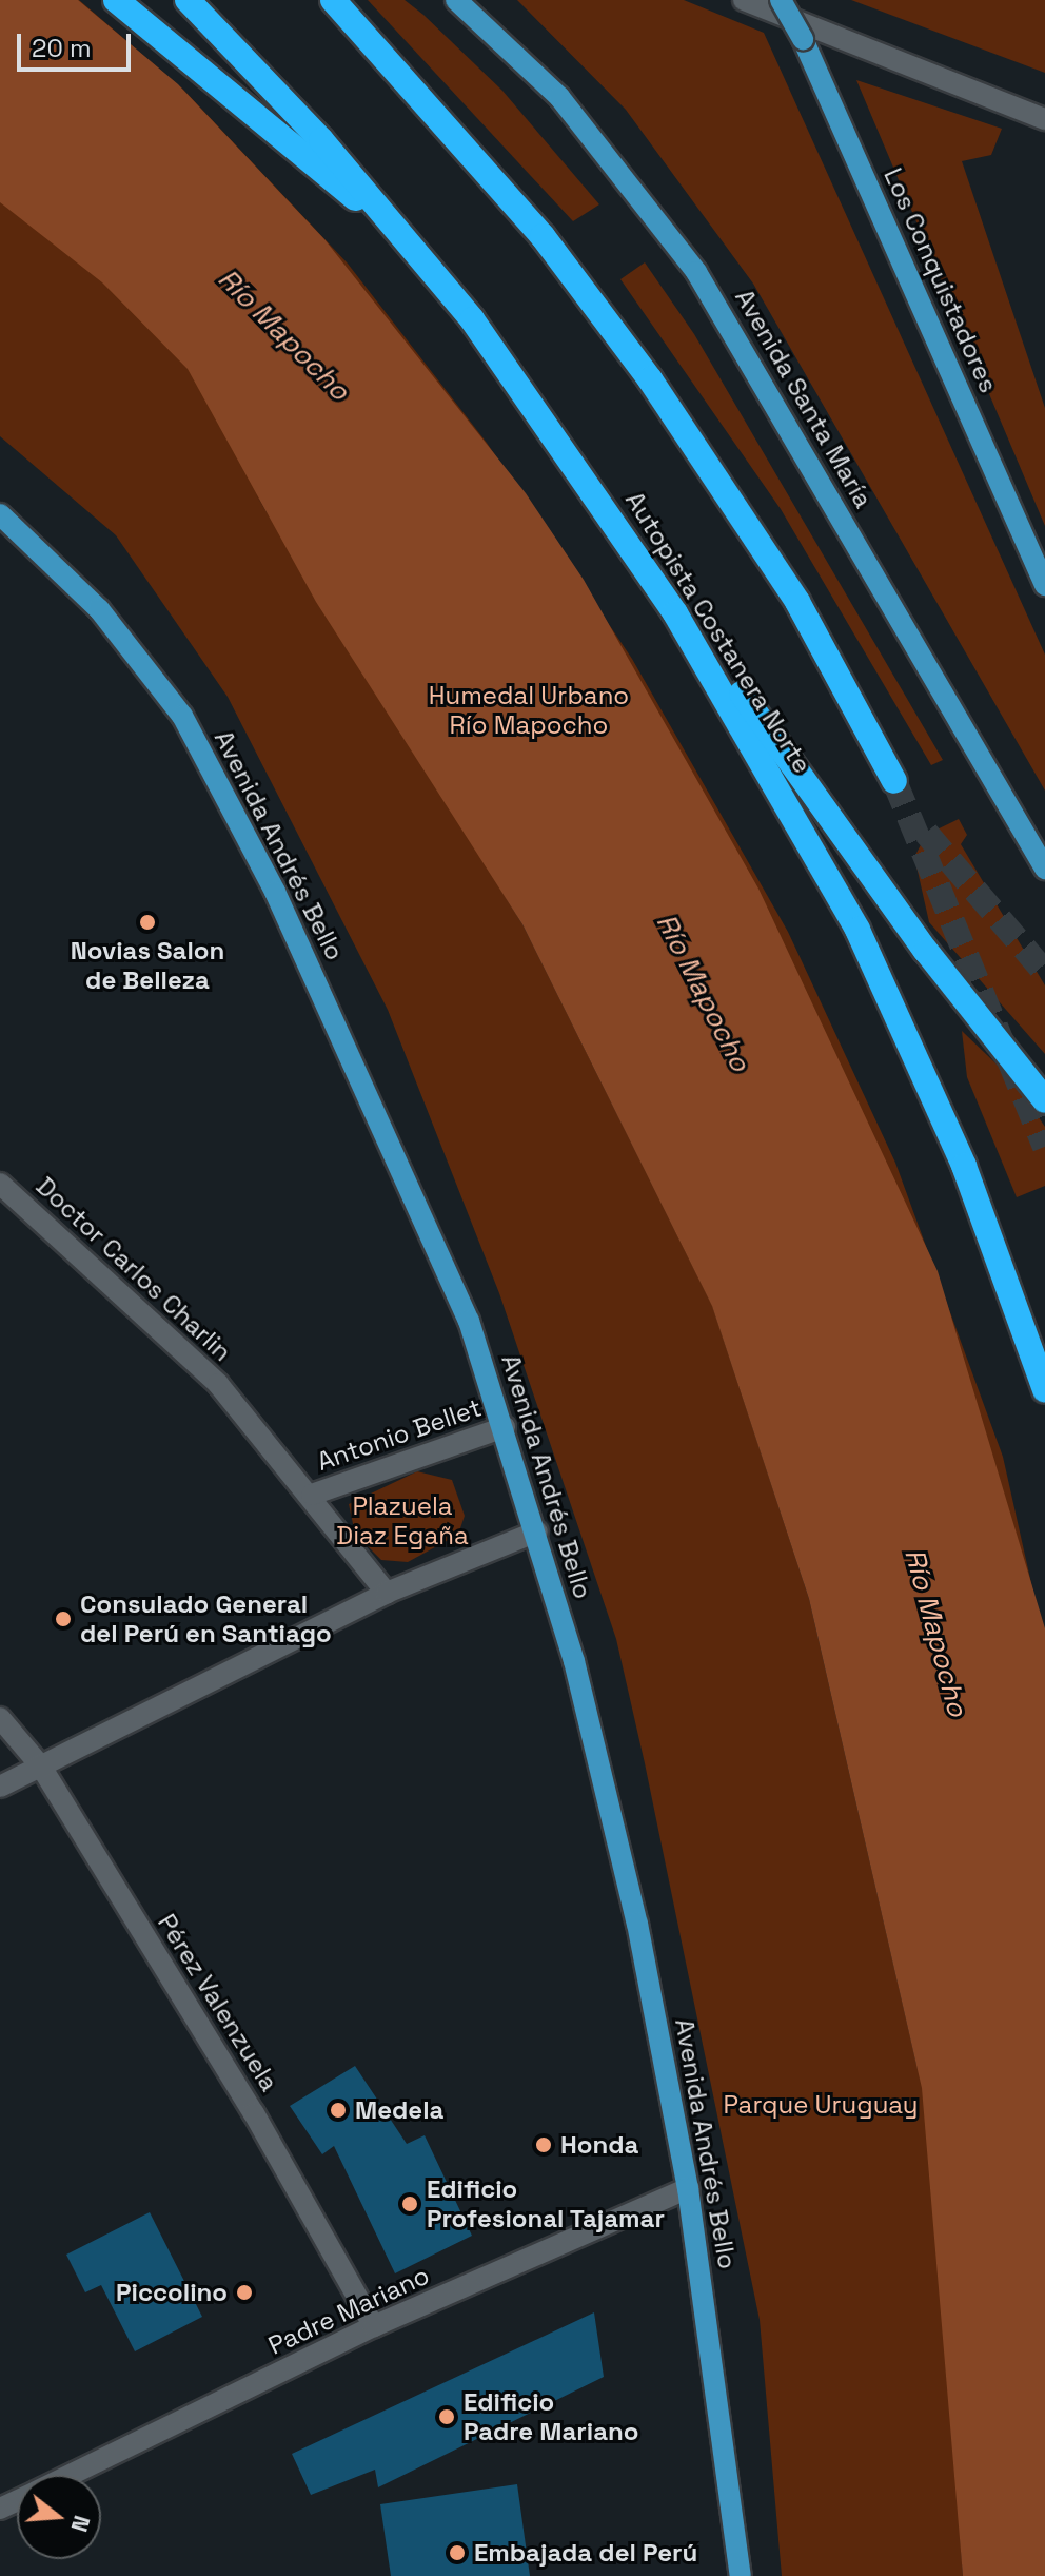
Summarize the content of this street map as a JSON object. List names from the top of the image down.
{
  "streets": {
    "highway": ["Autopista Costanera Norte"],
    "main road": ["Los Conquistadores", "Avenida Santa María", "Avenida Andrés Bello"],
    "street": [
      "Doctor Carlos Charlin",
      "Antonio Bellet",
      "Pérez Valenzuela",
      "Padre Mariano"
    ]
  },
  "crossings": [
    ["Avenida Andrés Bello", "Antonio Bellet"],
    ["Avenida Andrés Bello", "Padre Mariano"],
    ["Doctor Carlos Charlin", "Antonio Bellet"],
    ["Pérez Valenzuela", "Padre Mariano"]
  ],
  "water": ["Río Mapocho"],
  "parks": ["Humedal Urbano Río Mapocho", "Plazuela Diaz Egaña", "Parque Uruguay"],
  "places": [
    "Novias Salon de Belleza",
    "Consulado General del Perú en Santiago",
    "Medela",
    "Honda",
    "Edificio Profesional Tajamar",
    "Piccolino",
    "Edificio Padre Mariano",
    "Embajada del Perú"
  ],
  "scale_bar": "20 m",
  "north": "right"
}
